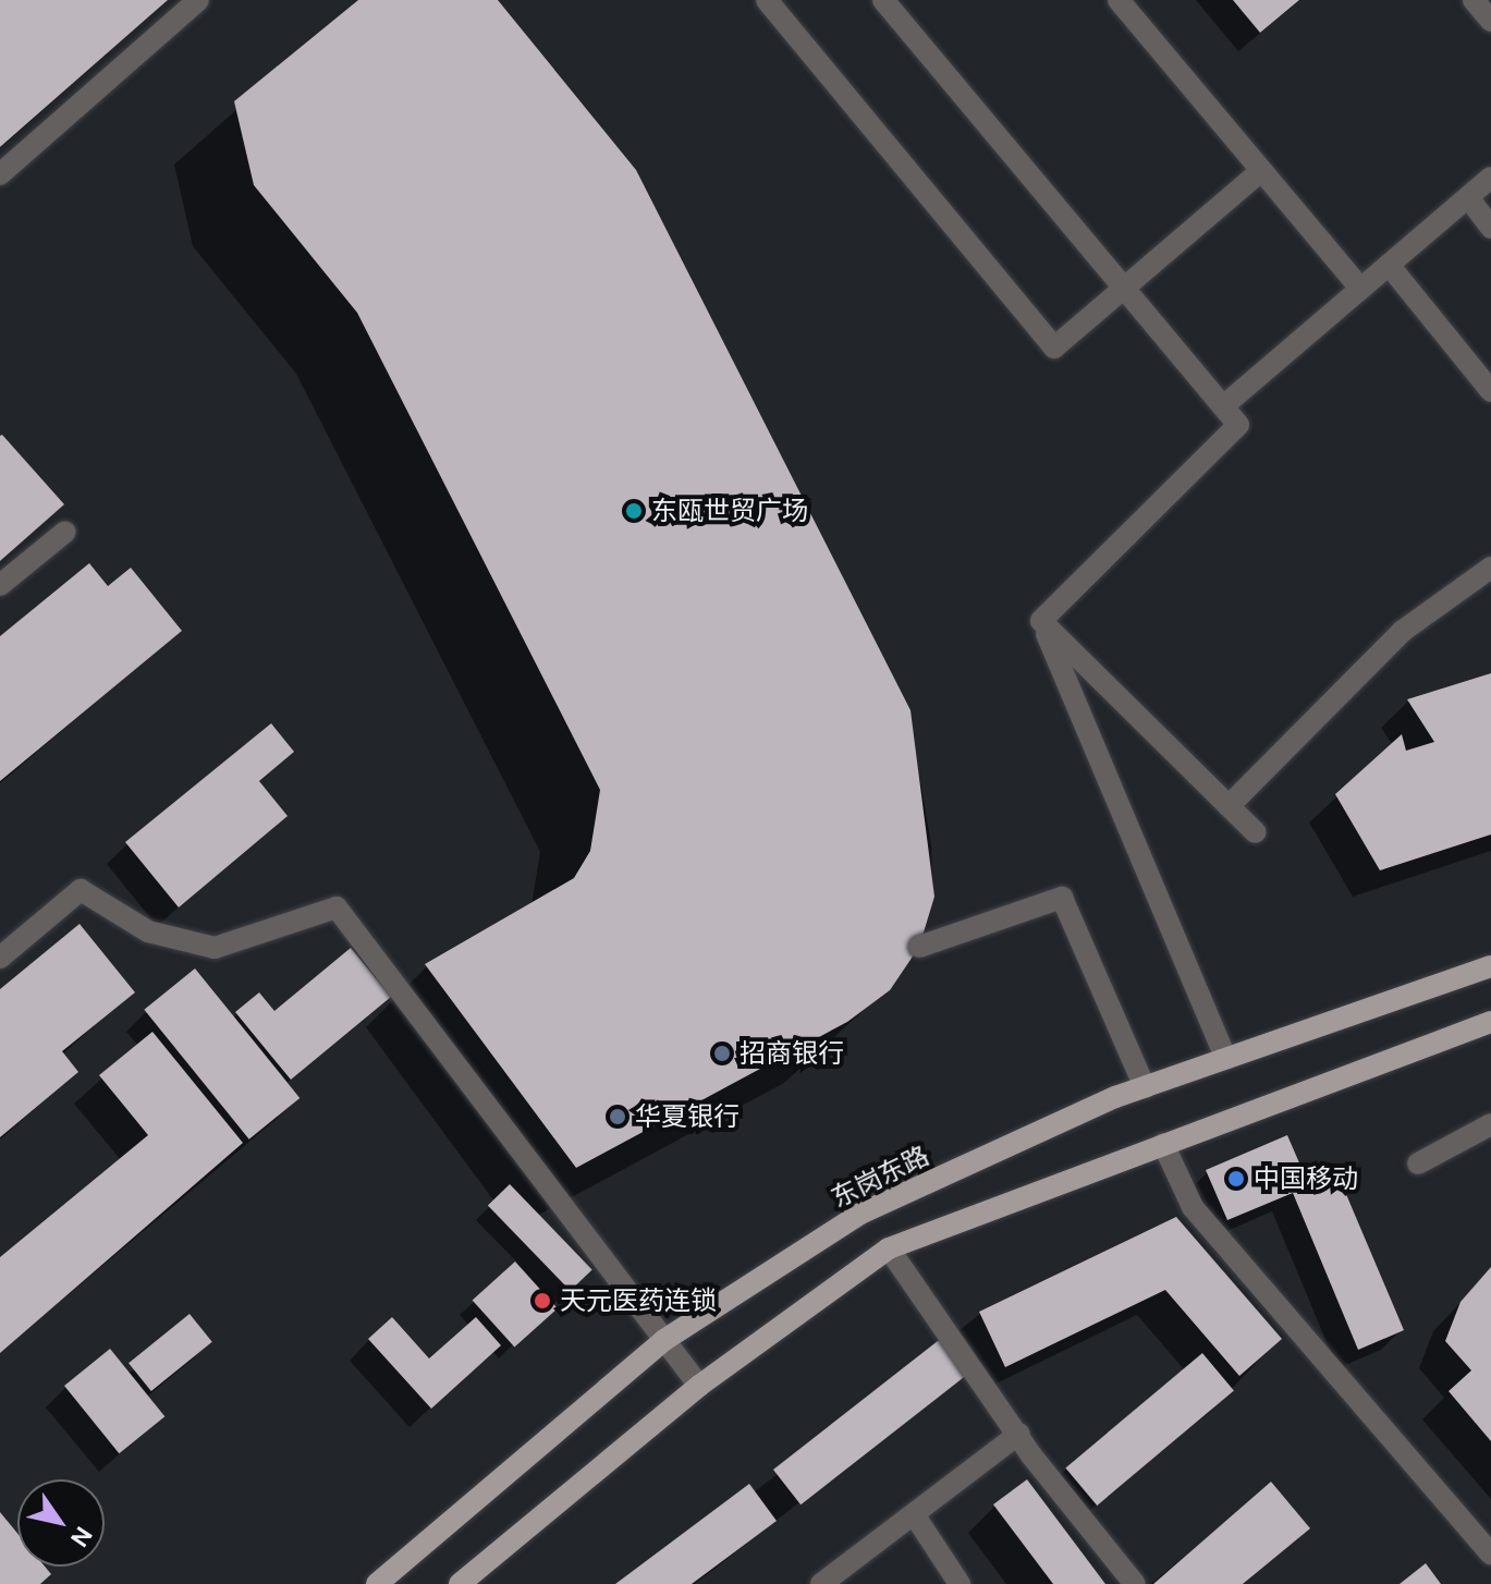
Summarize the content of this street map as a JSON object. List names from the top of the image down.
{
  "streets": {
    "main road": ["东岗东路"]
  },
  "places": [
    "东瓯世贸广场",
    "招商银行",
    "华夏银行",
    "中国移动",
    "天元医药连锁"
  ],
  "north": "bottom right"
}
